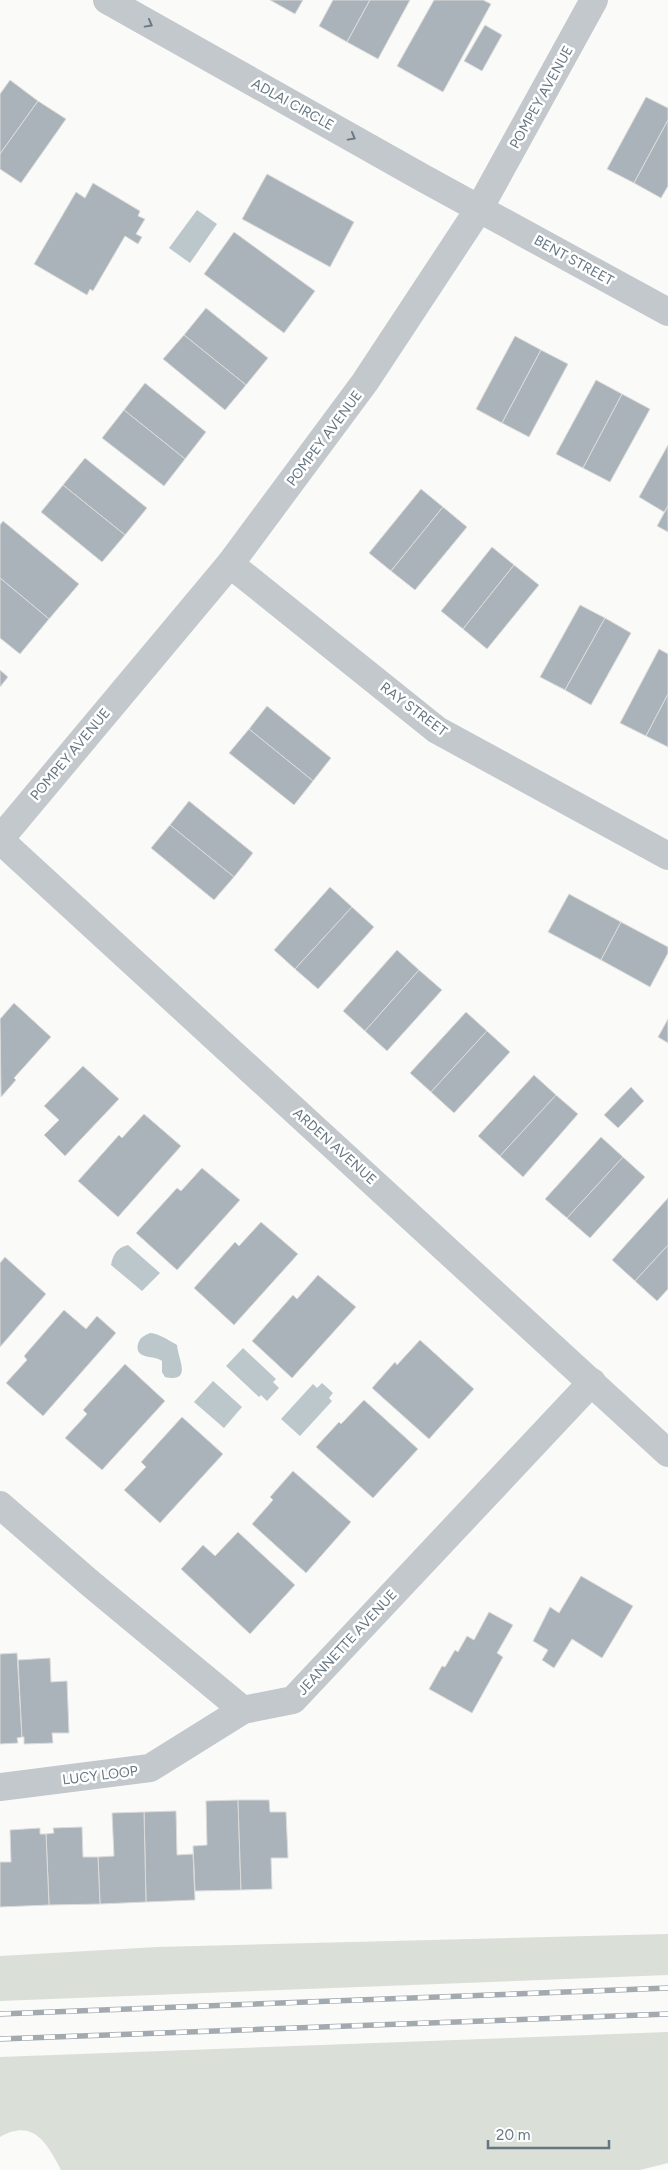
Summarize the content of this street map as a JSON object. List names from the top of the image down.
{
  "streets": {
    "street": [
      "POMPEY AVENUE",
      "ADLAI CIRCLE",
      "BENT STREET",
      "RAY STREET",
      "ARDEN AVENUE",
      "JEANNETTE AVENUE",
      "LUCY LOOP"
    ]
  },
  "crossings": [
    ["POMPEY AVENUE", "ADLAI CIRCLE"],
    ["POMPEY AVENUE", "BENT STREET"],
    ["POMPEY AVENUE", "RAY STREET"],
    ["POMPEY AVENUE", "ARDEN AVENUE"],
    ["ADLAI CIRCLE", "BENT STREET"],
    ["ARDEN AVENUE", "JEANNETTE AVENUE"],
    ["JEANNETTE AVENUE", "LUCY LOOP"]
  ],
  "one_way": ["ADLAI CIRCLE"],
  "scale_bar": "20 m"
}
